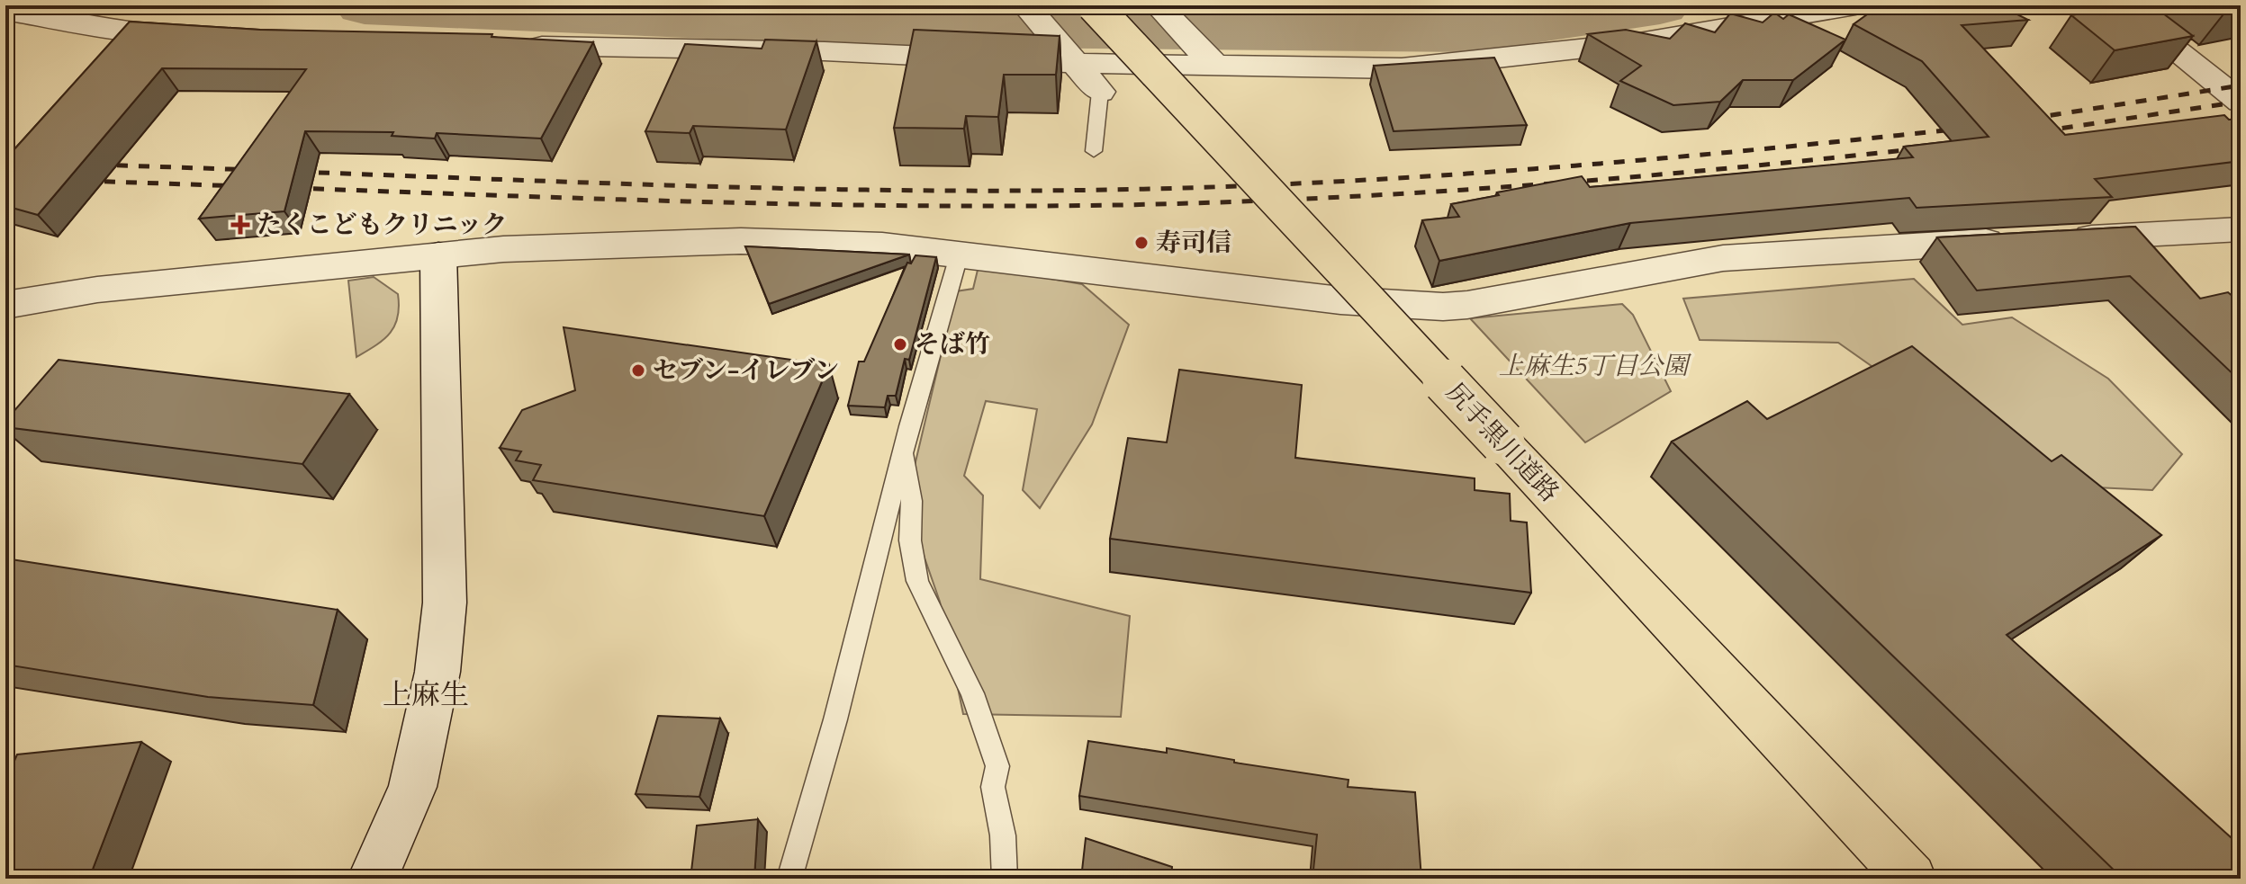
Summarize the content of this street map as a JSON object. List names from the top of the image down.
{
  "streets": {
    "main road": ["尻手黒川道路"]
  },
  "districts": ["上麻生"],
  "parks": ["上麻生5丁目公園"],
  "places": {
    "health": ["たくこどもクリニック"],
    "other": ["寿司信", "そば竹", "セブン-イレブン"]
  }
}
